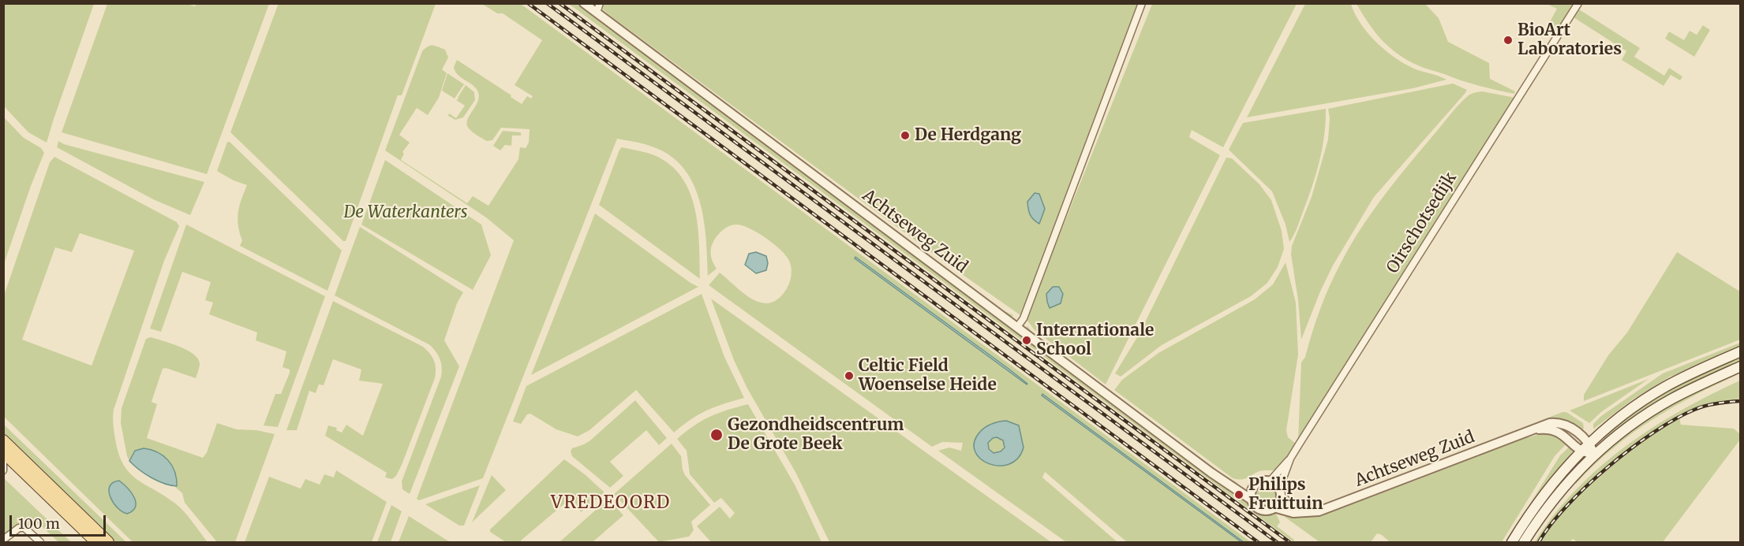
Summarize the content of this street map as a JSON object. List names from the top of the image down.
{
  "streets": {
    "street": ["Oirschotsedijk", "Achtseweg Zuid"]
  },
  "crossings": [
    ["Oirschotsedijk", "Achtseweg Zuid"]
  ],
  "districts": ["VREDEOORD"],
  "parks": ["De Waterkanters"],
  "places": [
    "BioArt Laboratories",
    "De Herdgang",
    "Internationale School",
    "Celtic Field Woenselse Heide",
    "Gezondheidscentrum De Grote Beek",
    "Philips Fruittuin"
  ],
  "scale_bar": "100 m"
}
